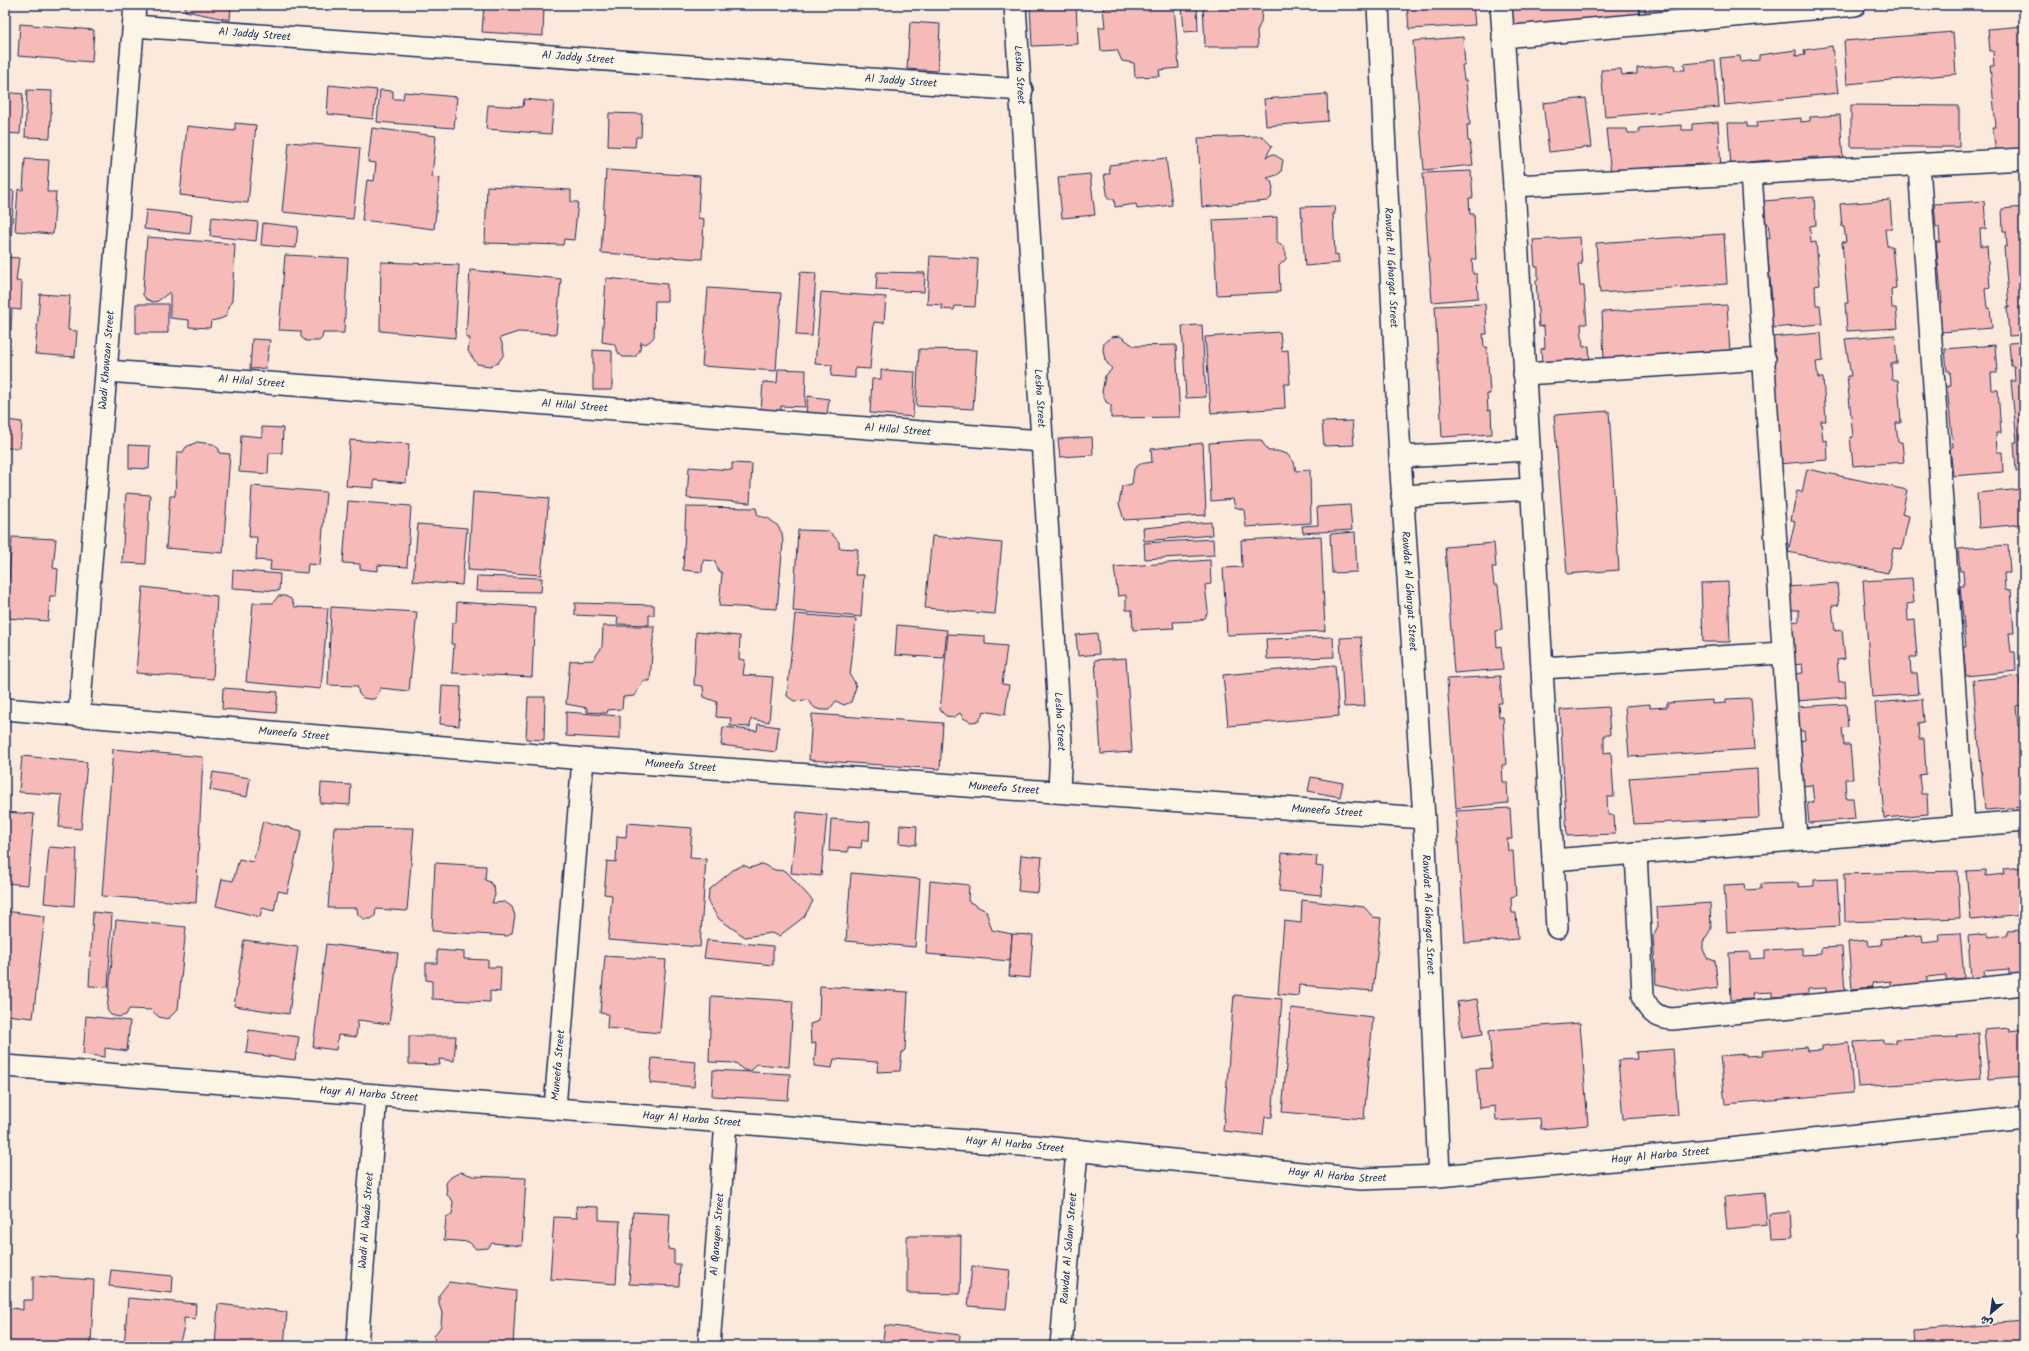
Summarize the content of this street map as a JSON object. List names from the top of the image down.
{
  "streets": {
    "street": [
      "Al Jaddy Street",
      "Lesha Street",
      "Rawdat Al Ghargat Street",
      "Wadi Khawzan Street",
      "Al Hilal Street",
      "Muneefa Street",
      "Hayr Al Harba Street",
      "Wadi Al Waab Street",
      "Al Qarayen Street",
      "Rawdat Al Salam Street"
    ]
  },
  "crossings": [
    ["Al Jaddy Street", "Lesha Street"],
    ["Al Jaddy Street", "Wadi Khawzan Street"],
    ["Lesha Street", "Al Hilal Street"],
    ["Lesha Street", "Muneefa Street"],
    ["Rawdat Al Ghargat Street", "Muneefa Street"],
    ["Rawdat Al Ghargat Street", "Hayr Al Harba Street"],
    ["Wadi Khawzan Street", "Al Hilal Street"],
    ["Wadi Khawzan Street", "Muneefa Street"],
    ["Muneefa Street", "Hayr Al Harba Street"],
    ["Hayr Al Harba Street", "Wadi Al Waab Street"],
    ["Hayr Al Harba Street", "Al Qarayen Street"],
    ["Hayr Al Harba Street", "Rawdat Al Salam Street"]
  ],
  "north": "bottom left"
}
